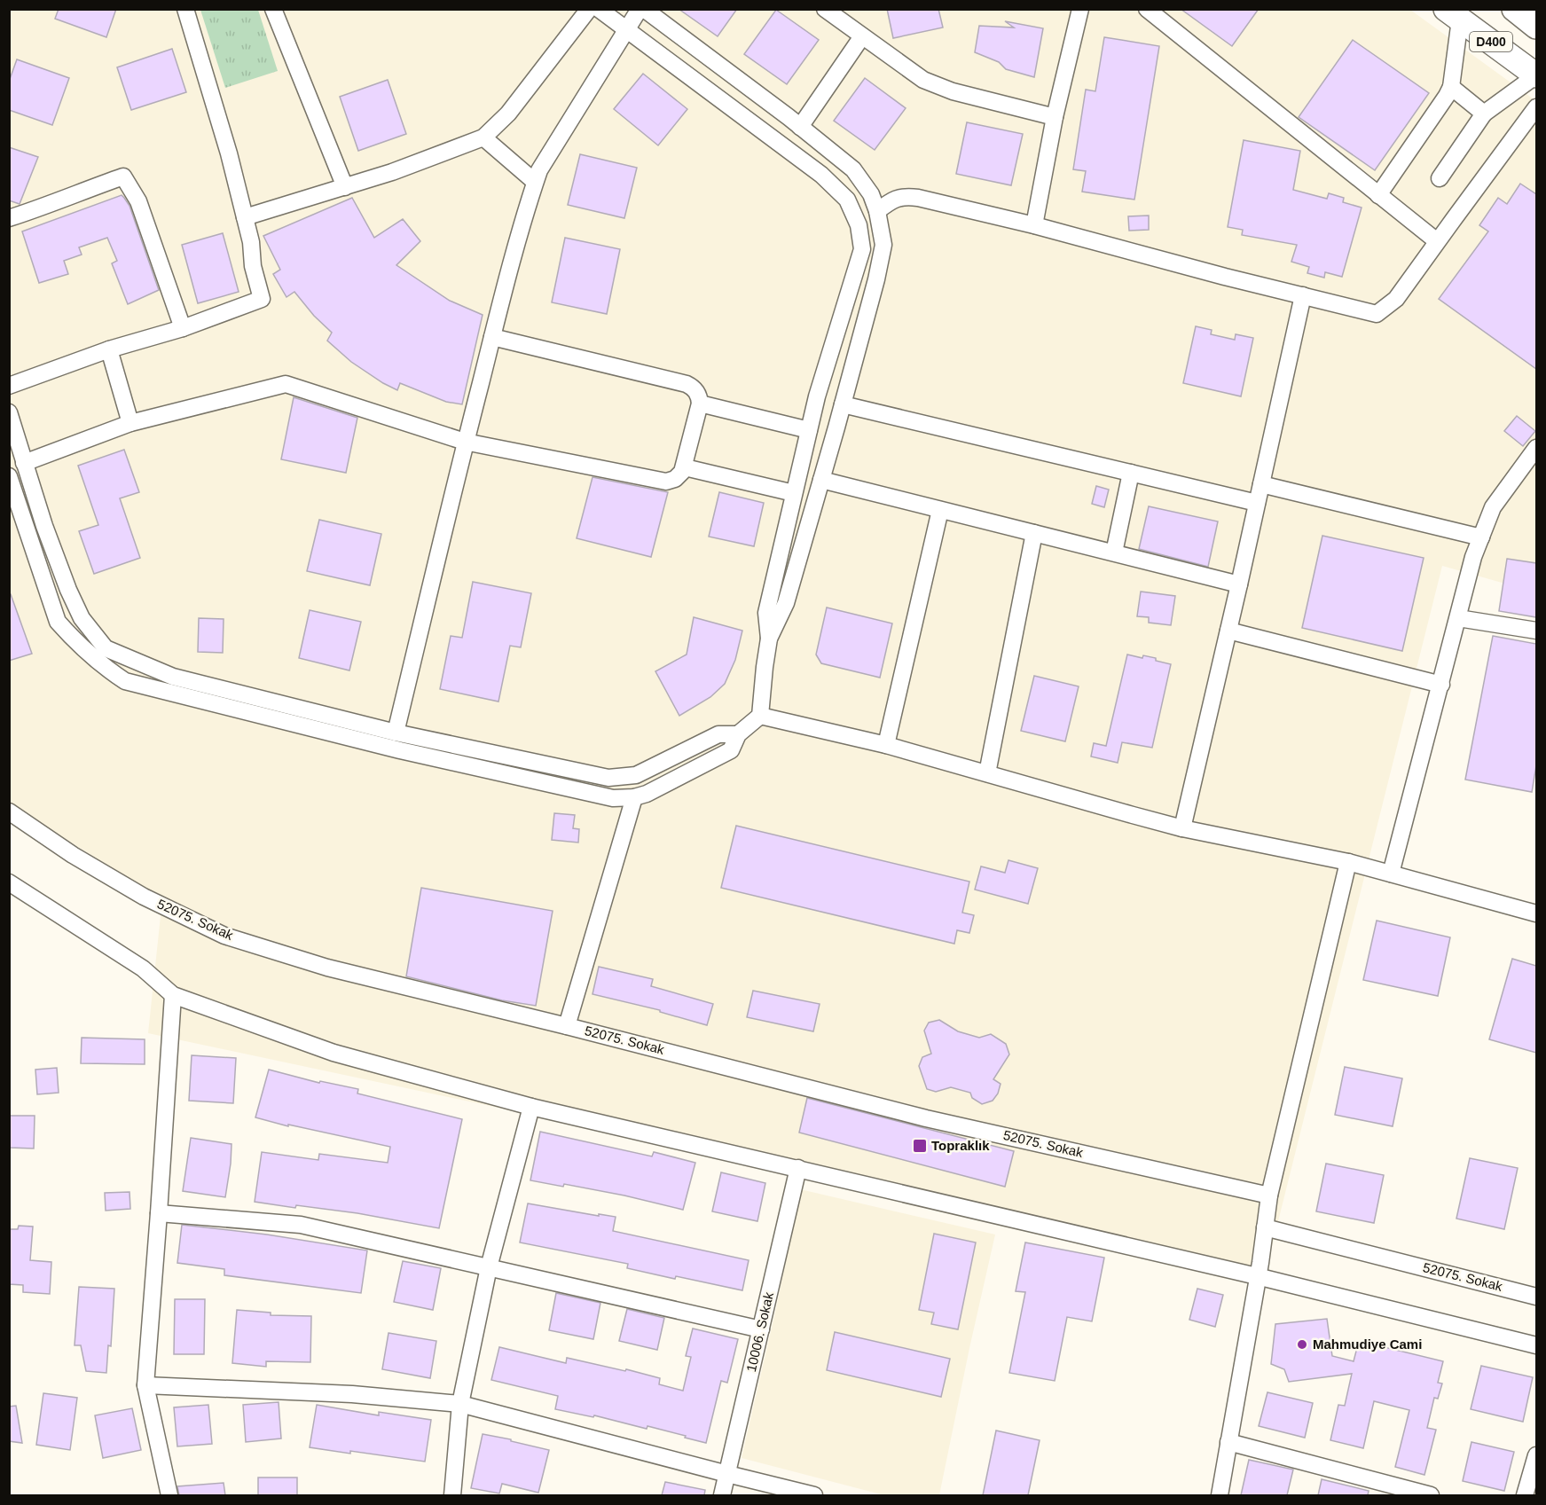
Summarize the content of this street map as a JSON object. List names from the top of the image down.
{
  "streets": {
    "highway": ["D400"],
    "street": ["52075. Sokak", "10006. Sokak"]
  },
  "places": {
    "transit": ["Topraklık"],
    "other": ["Mahmudiye Cami"]
  }
}
